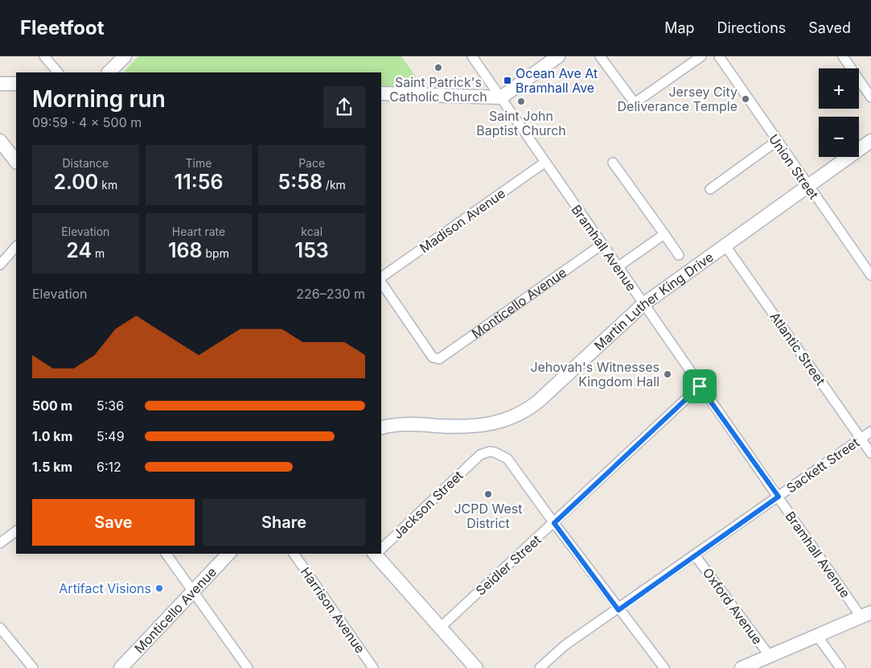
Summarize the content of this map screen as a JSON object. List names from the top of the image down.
{
  "streets": {
    "street": [
      "Union Street",
      "Madison Avenue",
      "Bramhall Avenue",
      "Martin Luther King Drive",
      "Monticello Avenue",
      "Atlantic Street",
      "Sackett Street",
      "Jackson Street",
      "Seidler Street",
      "Oxford Avenue",
      "Harrison Avenue"
    ]
  },
  "crossings": [
    ["Union Street", "Martin Luther King Drive"],
    ["Madison Avenue", "Bramhall Avenue"],
    ["Bramhall Avenue", "Martin Luther King Drive"],
    ["Bramhall Avenue", "Monticello Avenue"],
    ["Bramhall Avenue", "Sackett Street"],
    ["Bramhall Avenue", "Seidler Street"],
    ["Martin Luther King Drive", "Atlantic Street"],
    ["Atlantic Street", "Sackett Street"],
    ["Sackett Street", "Oxford Avenue"],
    ["Jackson Street", "Seidler Street"]
  ],
  "places": {
    "other": [
      "Saint Patrick's Catholic Church",
      "Jersey City Deliverance Temple",
      "Saint John Baptist Church",
      "Jehovah's Witnesses Kingdom Hall",
      "JCPD West District",
      "Artifact Visions"
    ],
    "transit": ["Ocean Ave At Bramhall Ave"]
  },
  "page": {
    "header": "Fleetfoot",
    "nav": ["Map", "Directions", "Saved"],
    "map_buttons": ["+", "−"],
    "heading": ["Morning run", "09:59 · 4 × 500 m"],
    "stats": [
      ["Distance", "2.00 km"],
      ["Time", "11:56"],
      ["Pace", "5:58 /km"],
      ["Elevation", "24 m"],
      ["Heart rate", "168 bpm"],
      ["kcal", "153"]
    ],
    "chart": ["Elevation", "226–230 m"],
    "list": [
      {
        "name": "500 m",
        "note": "5:36"
      },
      {
        "name": "1.0 km",
        "note": "5:49"
      },
      {
        "name": "1.5 km",
        "note": "6:12"
      }
    ],
    "buttons": ["Save", "Share"]
  }
}
